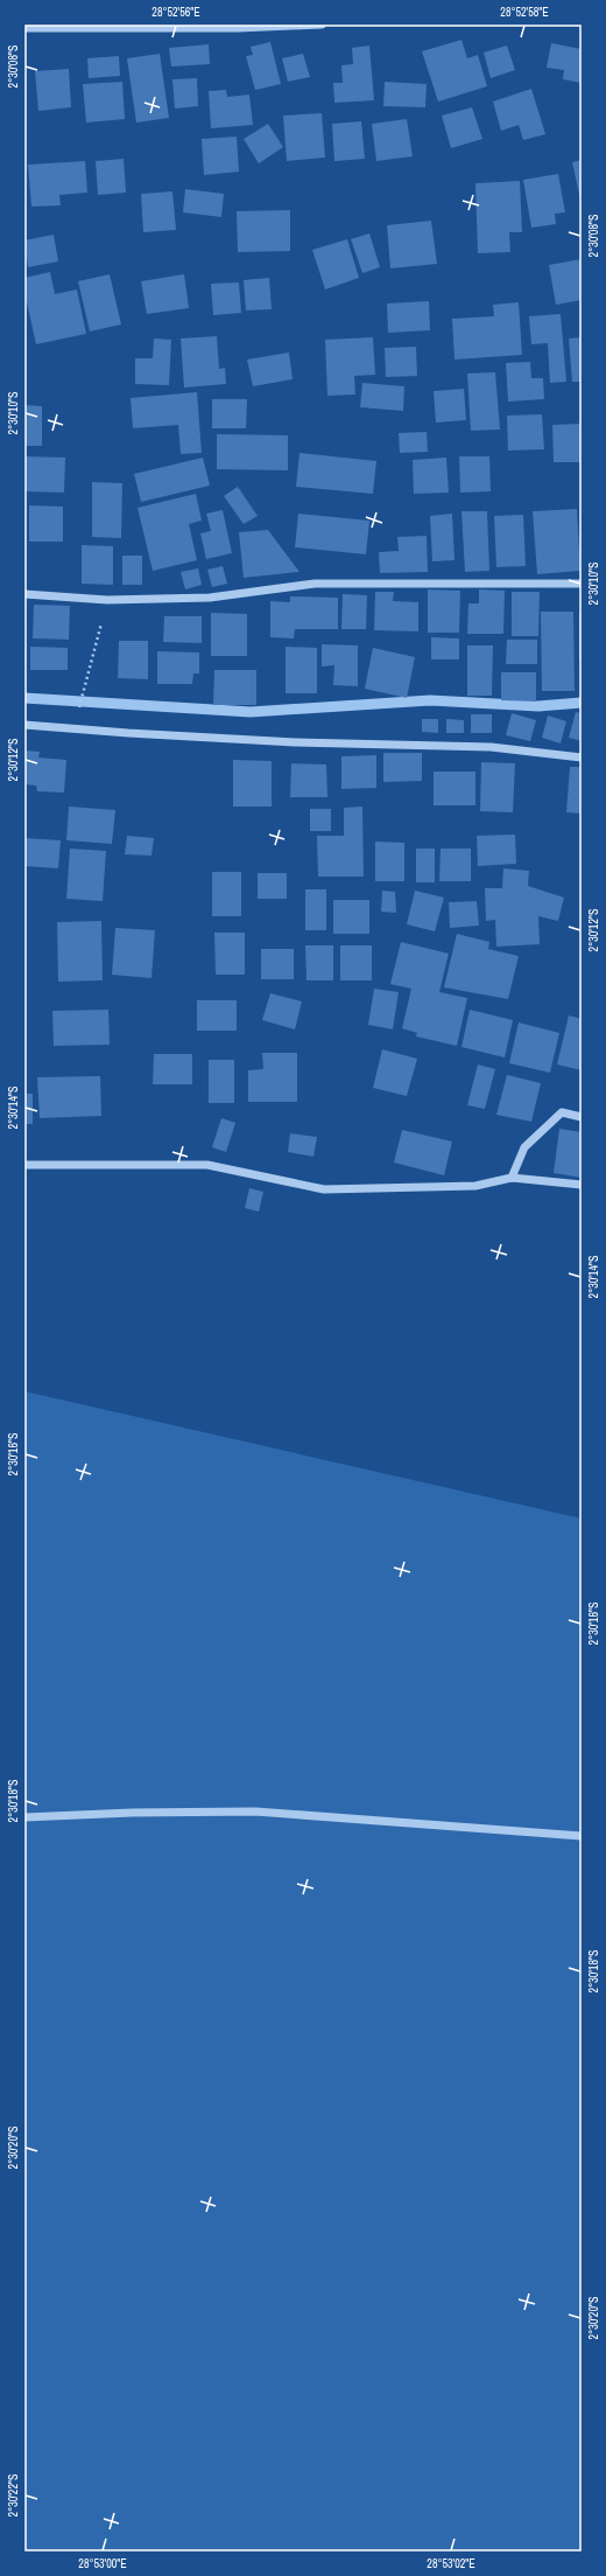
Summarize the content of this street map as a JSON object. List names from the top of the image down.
{
  "coordinates": [
    "28°52'56\"E",
    "28°52'58\"E",
    "2°30'08\"S",
    "2°30'10\"S",
    "2°30'12\"S",
    "2°30'14\"S",
    "2°30'16\"S",
    "2°30'18\"S",
    "2°30'20\"S",
    "2°30'22\"S",
    "28°53'00\"E",
    "28°53'02\"E"
  ]
}
